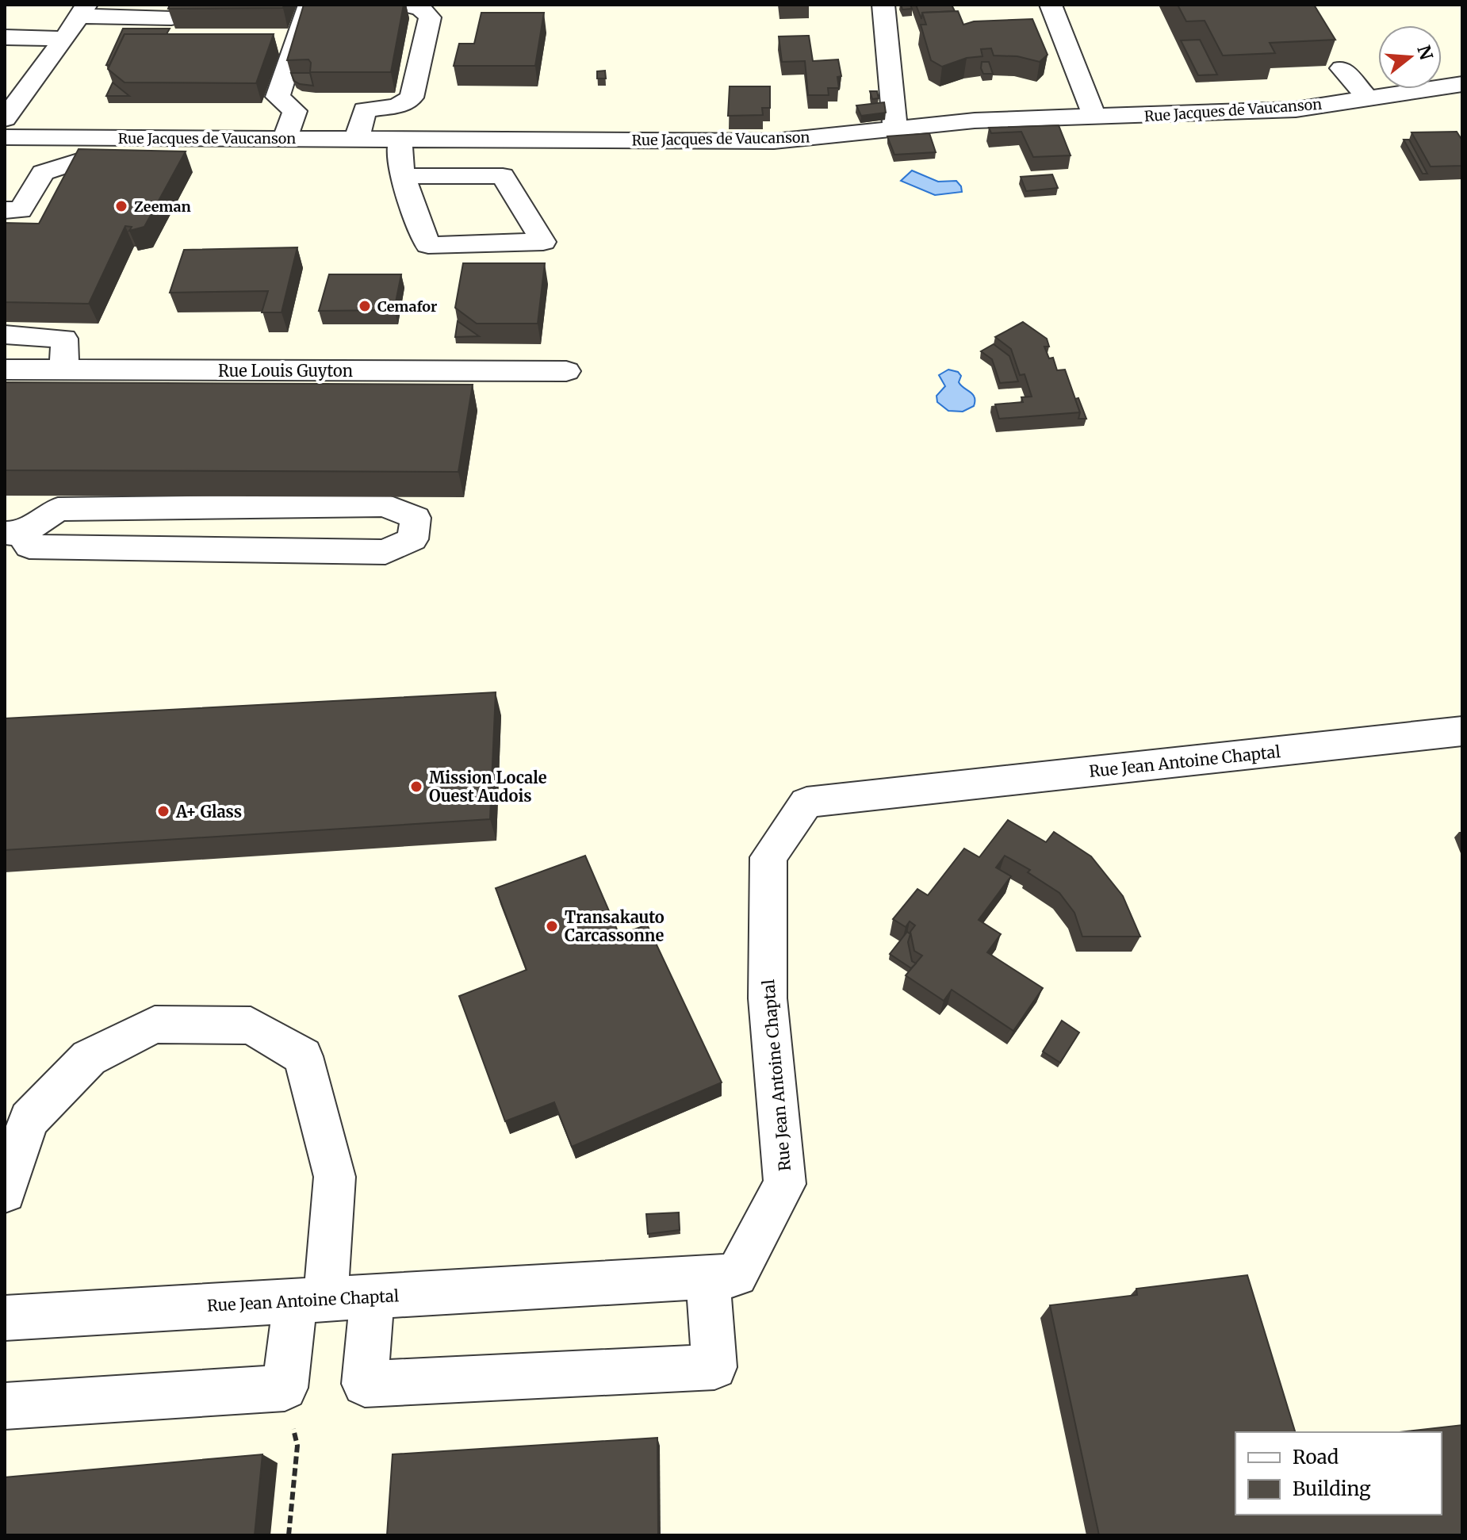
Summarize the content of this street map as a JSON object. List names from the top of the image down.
{
  "streets": {
    "street": ["Rue Jacques de Vaucanson", "Rue Louis Guyton", "Rue Jean Antoine Chaptal"]
  },
  "places": [
    "Zeeman",
    "Cemafor",
    "Mission Locale Ouest Audois",
    "A+ Glass",
    "Transakauto Carcassonne"
  ],
  "legend": ["Road", "Building"],
  "north": "right"
}
